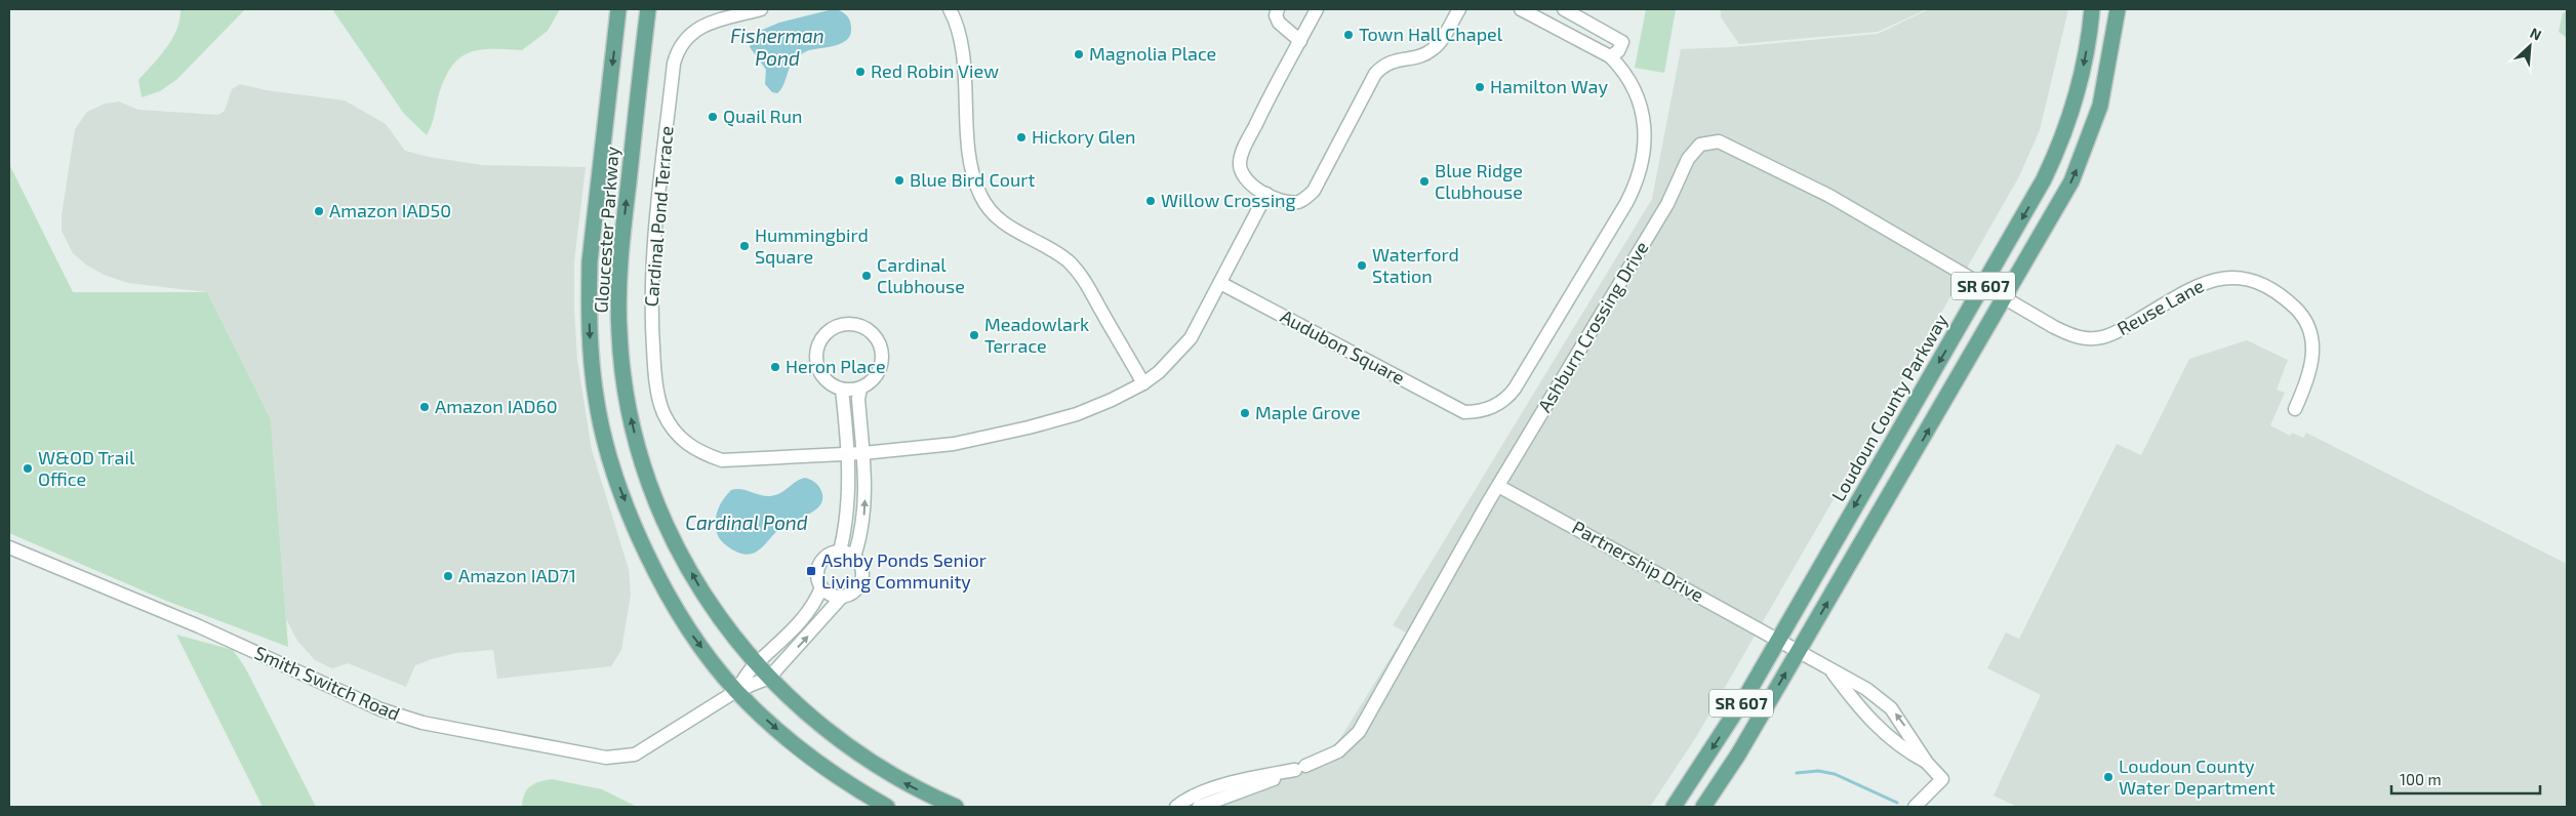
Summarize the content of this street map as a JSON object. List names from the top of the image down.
{
  "streets": {
    "main road": ["Gloucester Parkway", "SR 607", "Loudoun County Parkway"],
    "street": [
      "Cardinal Pond Terrace",
      "Reuse Lane",
      "Ashburn Crossing Drive",
      "Audubon Square",
      "Partnership Drive",
      "Smith Switch Road"
    ]
  },
  "crossings": [
    ["Cardinal Pond Terrace", "Audubon Square"],
    ["Gloucester Parkway", "Smith Switch Road"],
    ["SR 607", "Reuse Lane"],
    ["SR 607", "Partnership Drive"],
    ["Reuse Lane", "Ashburn Crossing Drive"],
    ["Reuse Lane", "Loudoun County Parkway"],
    ["Ashburn Crossing Drive", "Loudoun County Parkway"],
    ["Ashburn Crossing Drive", "Partnership Drive"],
    ["Loudoun County Parkway", "Partnership Drive"]
  ],
  "water": ["Fisherman Pond", "Cardinal Pond"],
  "places": {
    "other": [
      "Town Hall Chapel",
      "Magnolia Place",
      "Red Robin View",
      "Hamilton Way",
      "Quail Run",
      "Hickory Glen",
      "Blue Bird Court",
      "Blue Ridge Clubhouse",
      "Willow Crossing",
      "Amazon IAD50",
      "Hummingbird Square",
      "Waterford Station",
      "Cardinal Clubhouse",
      "Meadowlark Terrace",
      "Heron Place",
      "Amazon IAD60",
      "Maple Grove",
      "W&OD Trail Office",
      "Amazon IAD71",
      "Loudoun County Water Department"
    ],
    "transit": ["Ashby Ponds Senior Living Community"]
  },
  "scale_bar": "100 m",
  "north": "top right"
}
